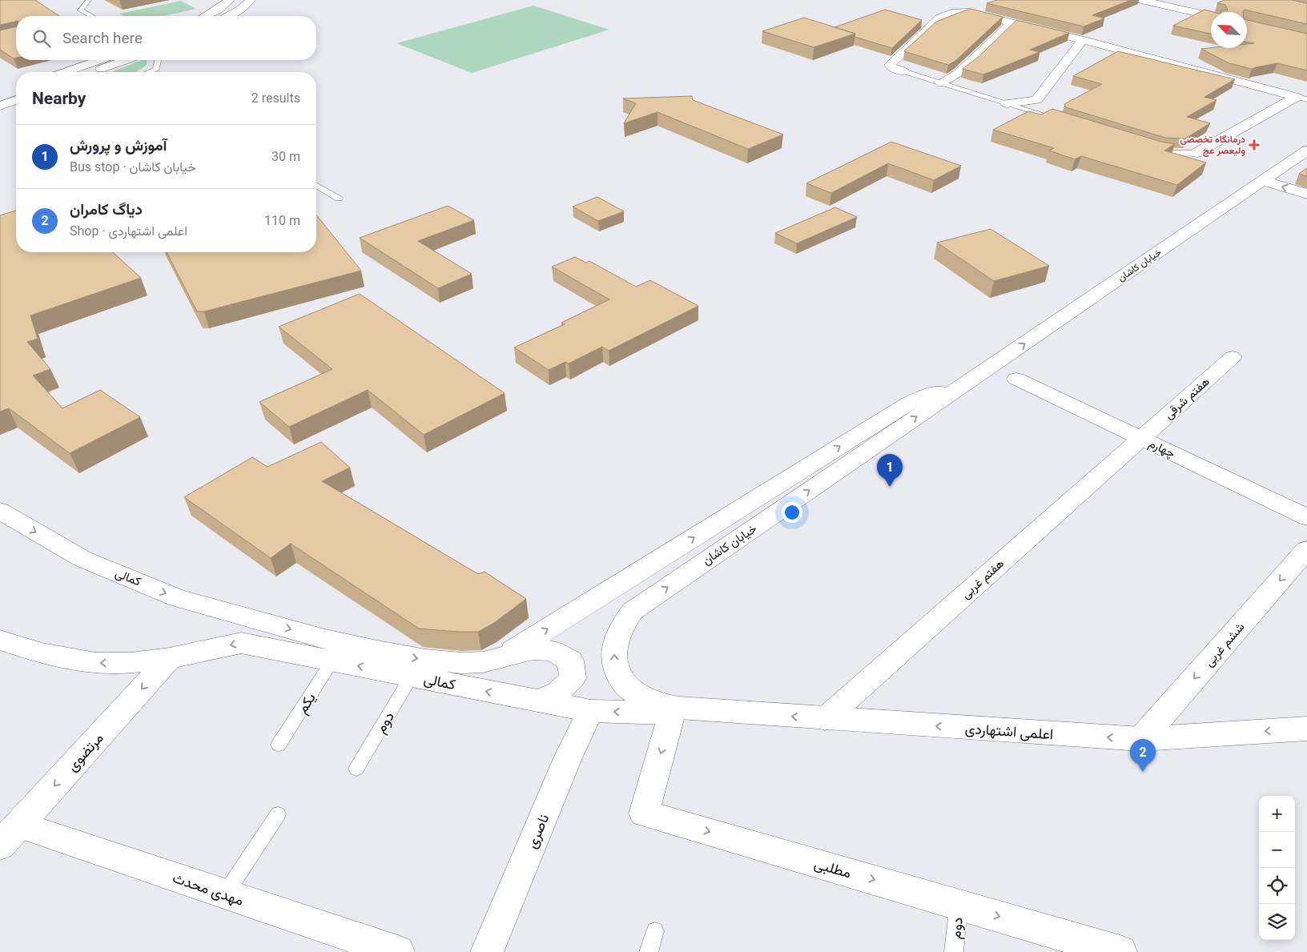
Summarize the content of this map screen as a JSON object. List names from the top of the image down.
{
  "streets": {
    "street": [
      "خیابان کاشان",
      "هفتم شرقی",
      "چهارم",
      "کمالی",
      "هفتم غربی",
      "ششم غربی",
      "اعلمی اشتهاردی",
      "مرتضوی",
      "ناصری",
      "مطلبی",
      "مهدی محدث"
    ],
    "lane": ["یکم", "دوم"]
  },
  "crossings": [
    ["خیابان کاشان", "کمالی"],
    ["خیابان کاشان", "اعلمی اشتهاردی"],
    ["هفتم شرقی", "چهارم"],
    ["هفتم شرقی", "هفتم غربی"],
    ["چهارم", "هفتم غربی"],
    ["کمالی", "یکم"],
    ["کمالی", "دوم"],
    ["کمالی", "اعلمی اشتهاردی"],
    ["کمالی", "مرتضوی"],
    ["کمالی", "ناصری"],
    ["کمالی", "مطلبی"],
    ["هفتم غربی", "اعلمی اشتهاردی"],
    ["ششم غربی", "اعلمی اشتهاردی"],
    ["دوم", "مطلبی"],
    ["مرتضوی", "مهدی محدث"]
  ],
  "one_way": [
    "خیابان کاشان",
    "ششم غربی",
    "اعلمی اشتهاردی",
    "مرتضوی",
    "مطلبی"
  ],
  "places": {
    "health": ["درمانگاه تخصصی ولیعصر عج"]
  },
  "north": "top left",
  "page": {
    "search": "Search here",
    "heading": ["Nearby", "2 results"],
    "list": [
      {
        "mark": "1",
        "name": "آموزش و پرورش",
        "note": "Bus stop · خیابان کاشان",
        "value": "30 m"
      },
      {
        "mark": "2",
        "name": "دیاگ کامران",
        "note": "Shop · اعلمی اشتهاردی",
        "value": "110 m"
      }
    ],
    "pins": ["1", "2"],
    "map_buttons": ["+", "−"]
  }
}
